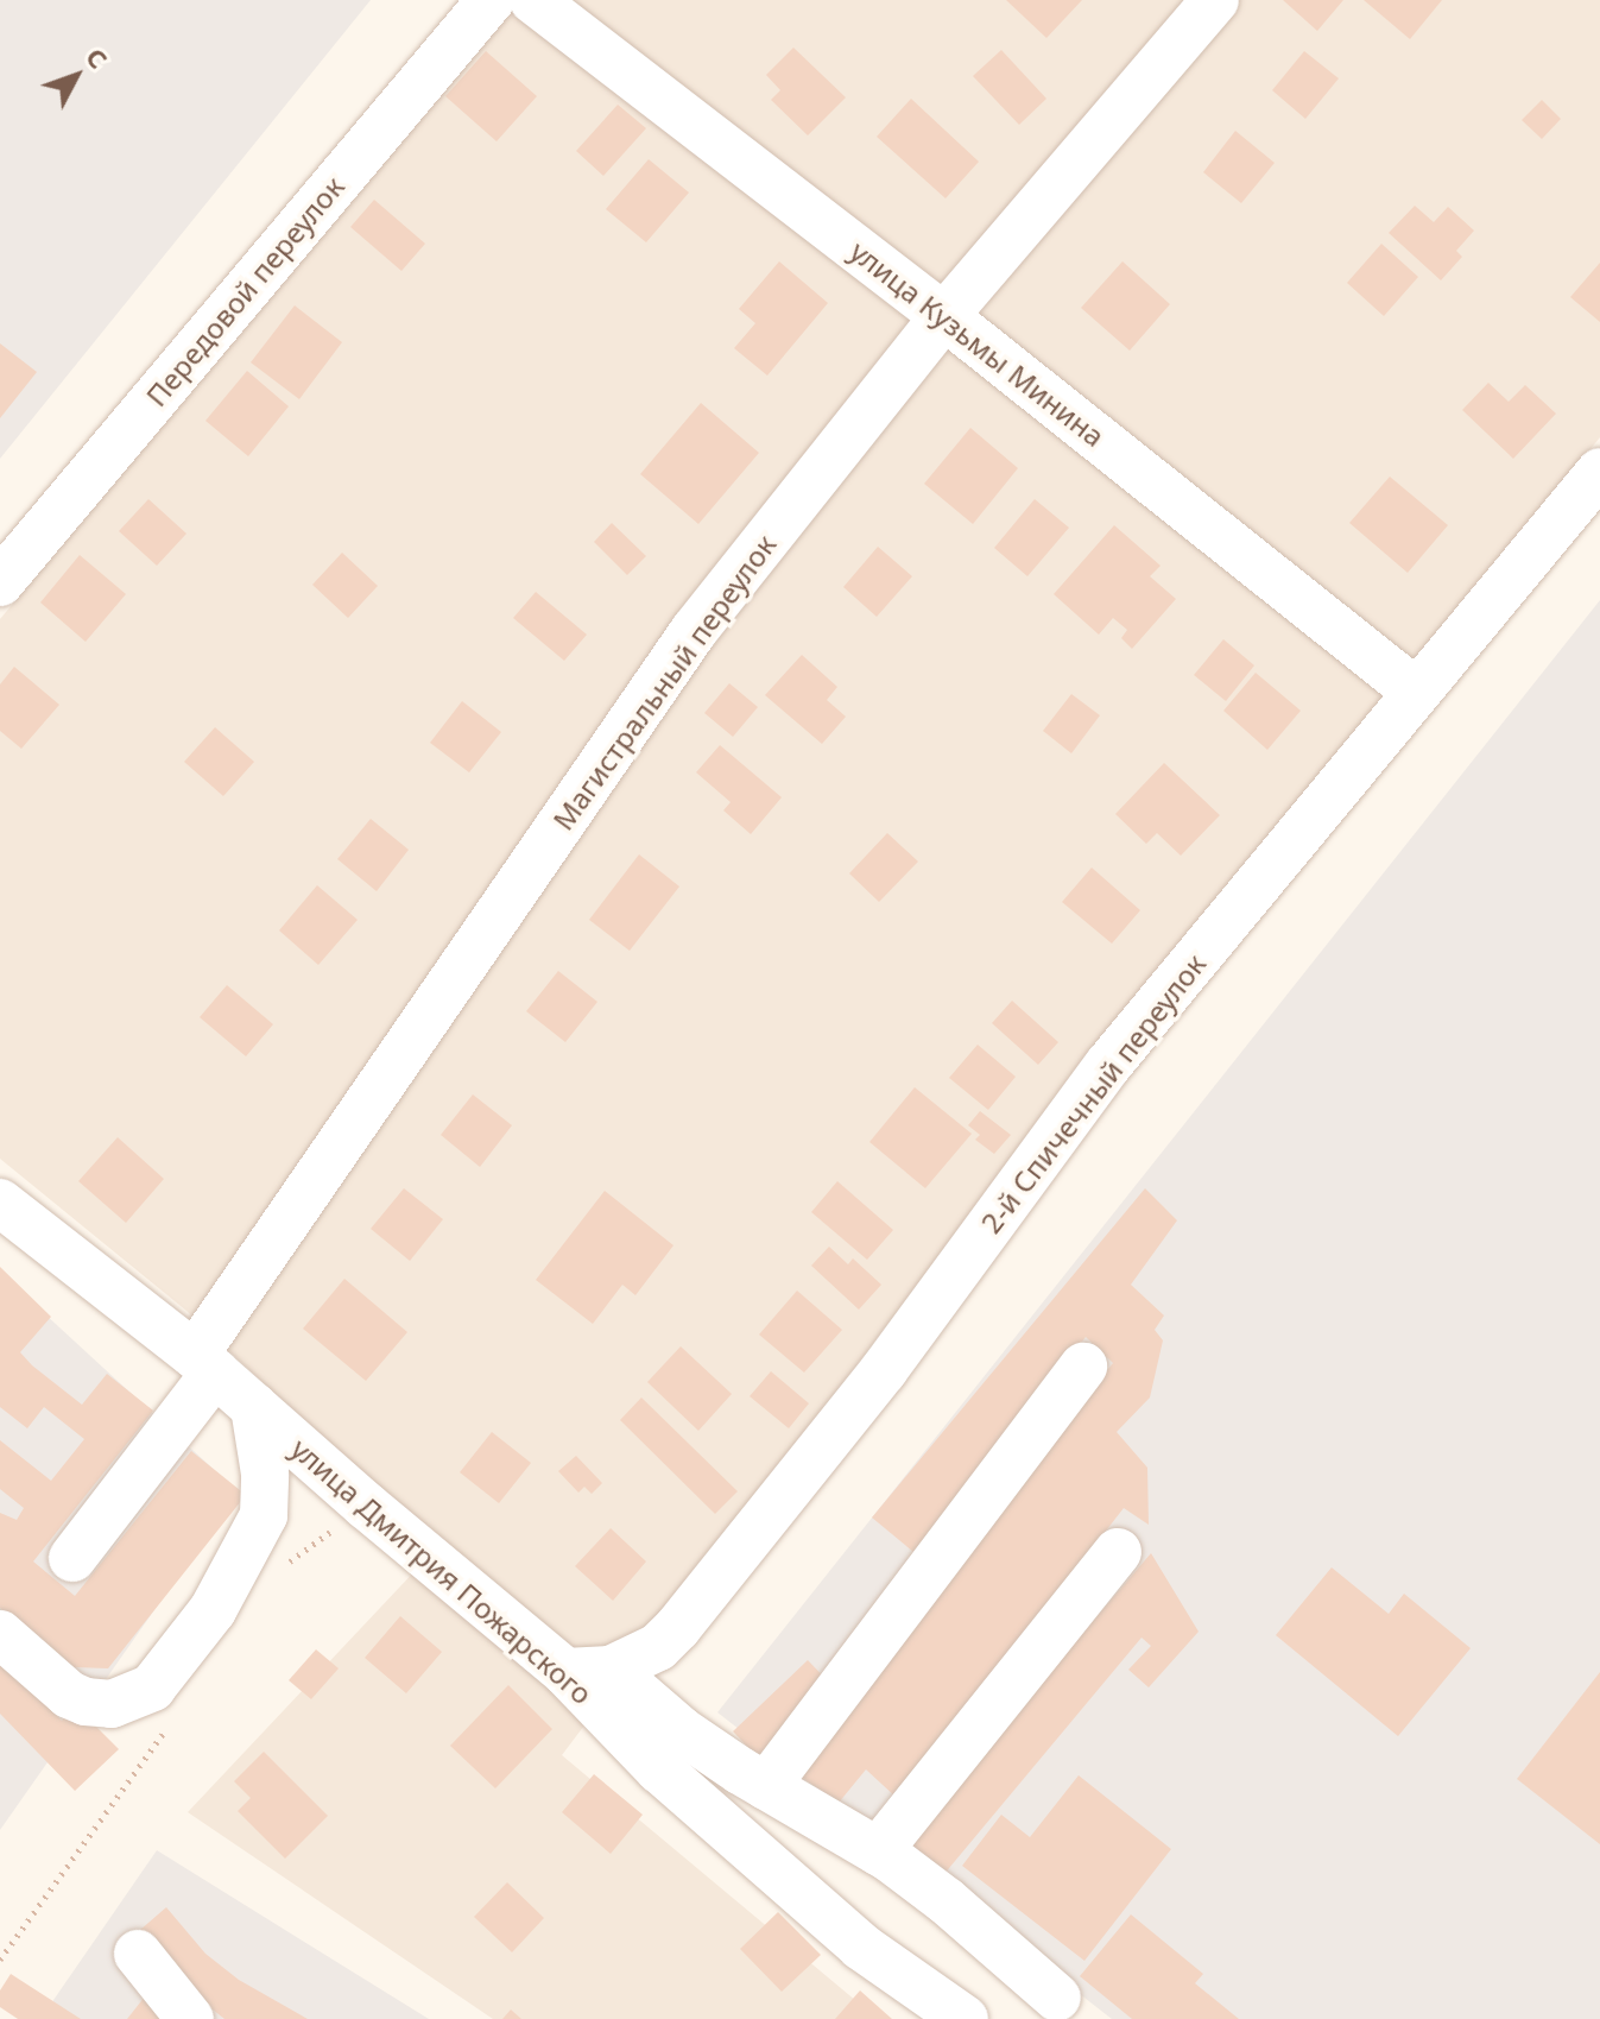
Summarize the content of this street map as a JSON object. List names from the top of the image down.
{
  "streets": {
    "street": [
      "Передовой переулок",
      "улица Кузьмы Минина",
      "Магистральный переулок",
      "2-й Спичечный переулок",
      "улица Дмитрия Пожарского"
    ]
  },
  "crossings": [
    ["улица Кузьмы Минина", "Магистральный переулок"],
    ["улица Кузьмы Минина", "2-й Спичечный переулок"],
    ["Магистральный переулок", "улица Дмитрия Пожарского"],
    ["2-й Спичечный переулок", "улица Дмитрия Пожарского"]
  ],
  "north": "top right"
}
